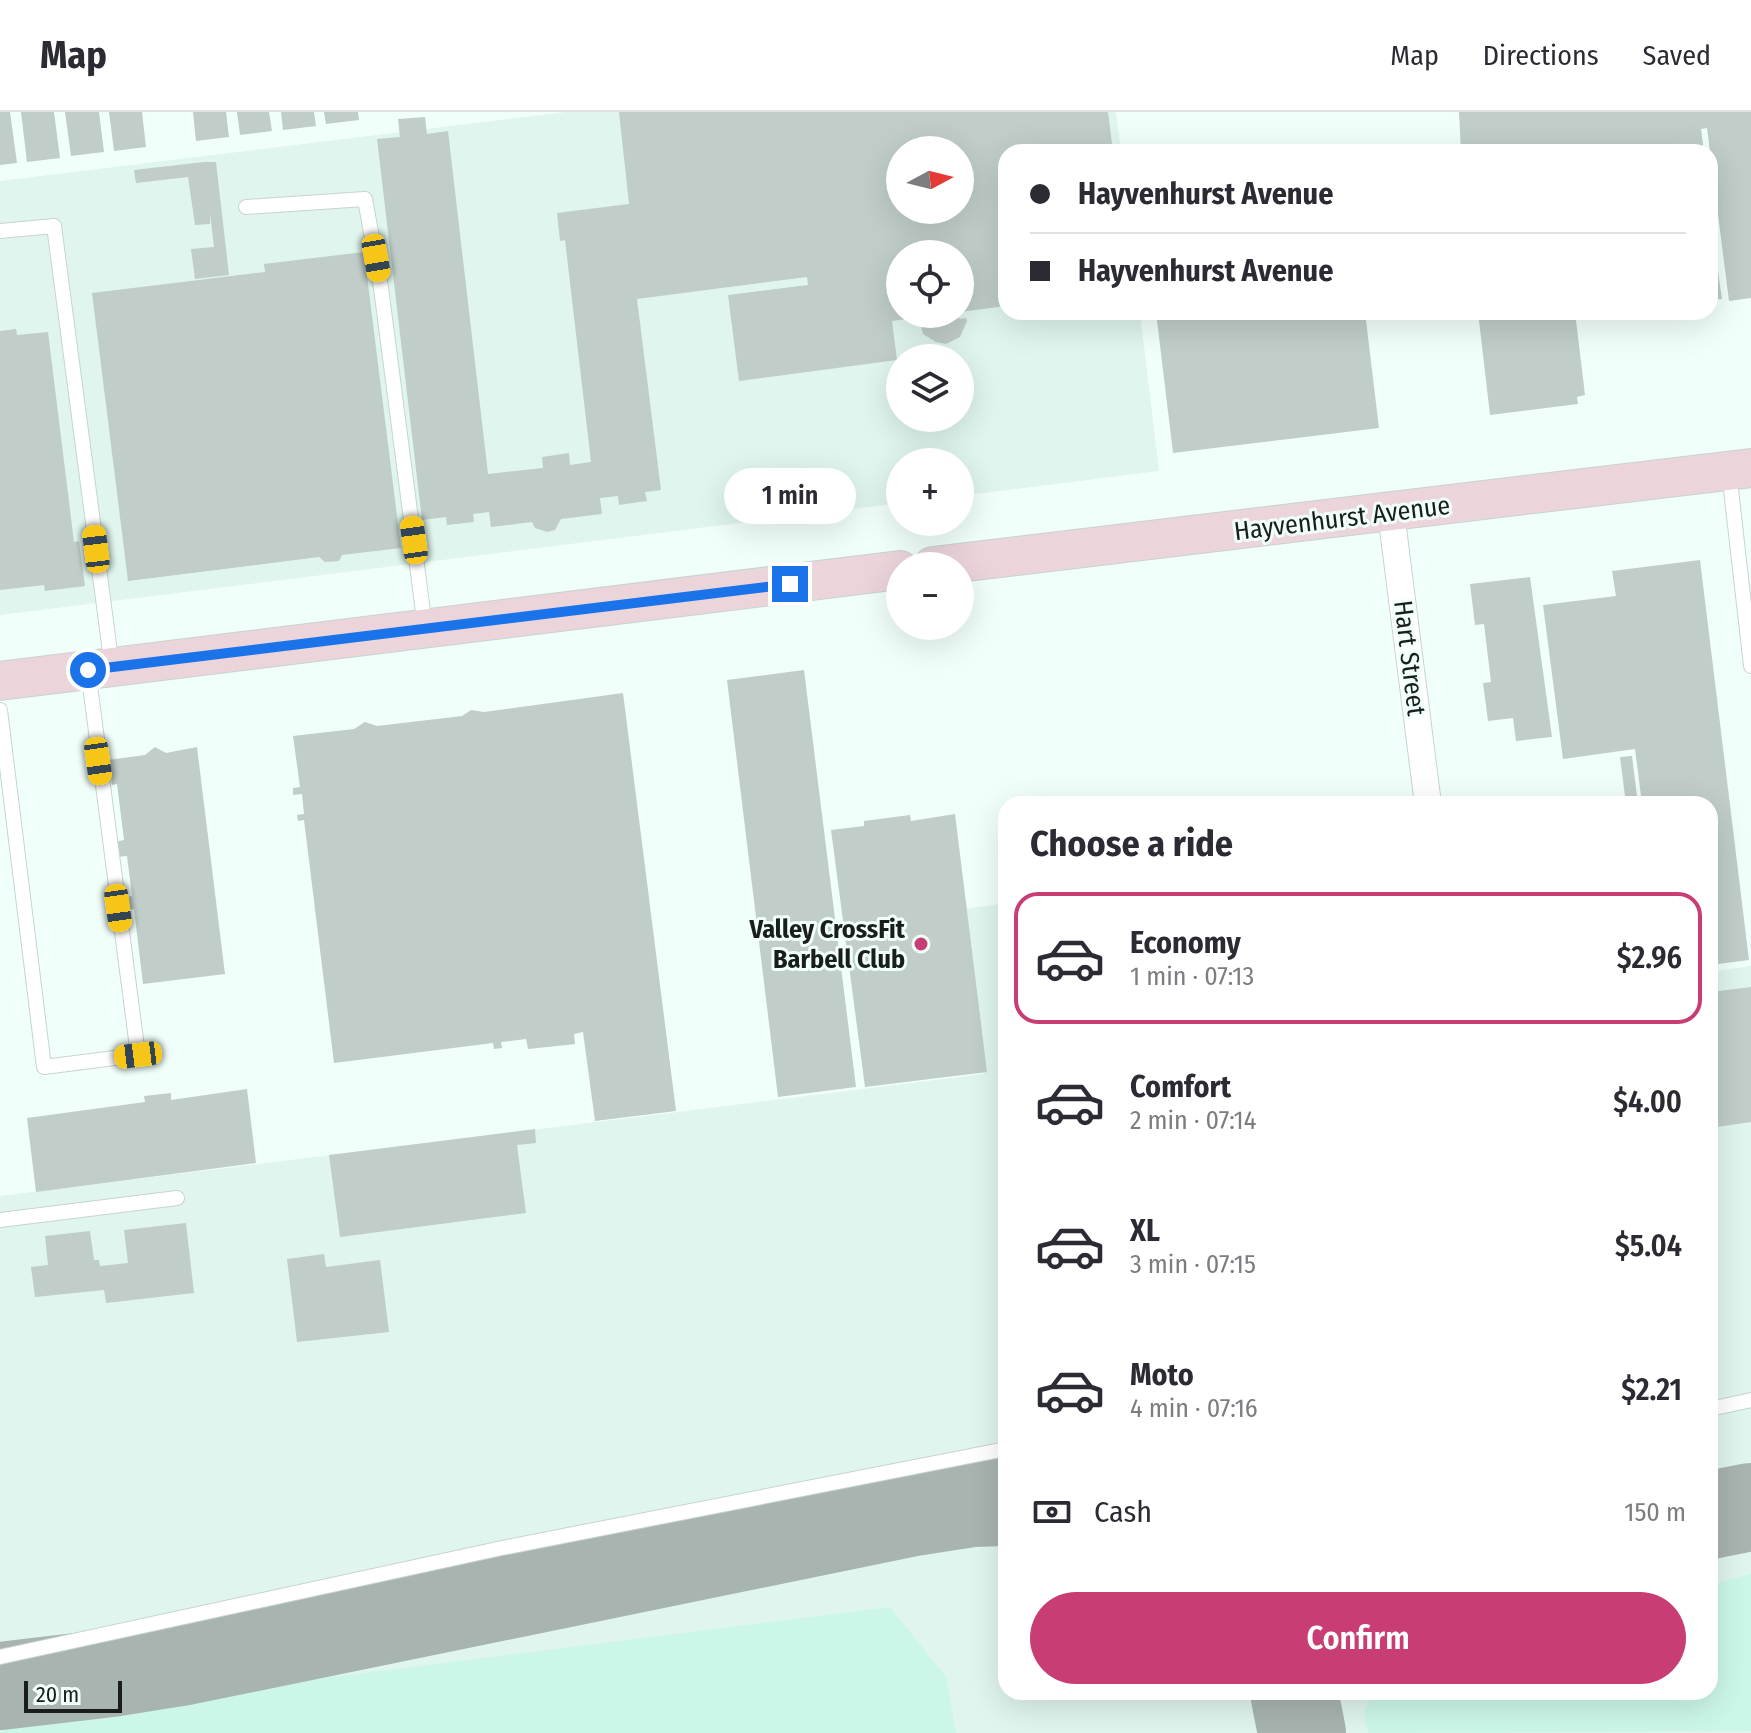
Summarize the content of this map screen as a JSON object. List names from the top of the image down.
{
  "streets": {
    "main road": ["Hayvenhurst Avenue"],
    "street": ["Hart Street"]
  },
  "crossings": [
    ["Hayvenhurst Avenue", "Hart Street"]
  ],
  "places": ["Valley CrossFit Barbell Club"],
  "scale_bar": "20 m",
  "north": "right",
  "page": {
    "header": "Map",
    "nav": ["Map", "Directions", "Saved"],
    "map_buttons": ["+", "−"],
    "banner": ["Hayvenhurst Avenue", "Hayvenhurst Avenue"],
    "bubble": "1 min",
    "heading": "Choose a ride",
    "list": [
      {
        "name": "Economy",
        "note": "1 min · 07:13",
        "value": "$2.96"
      },
      {
        "name": "Comfort",
        "note": "2 min · 07:14",
        "value": "$4.00"
      },
      {
        "name": "XL",
        "note": "3 min · 07:15",
        "value": "$5.04"
      },
      {
        "name": "Moto",
        "note": "4 min · 07:16",
        "value": "$2.21"
      }
    ],
    "pay": ["Cash", "150 m"],
    "buttons": "Confirm",
    "scale": "20 m"
  }
}
